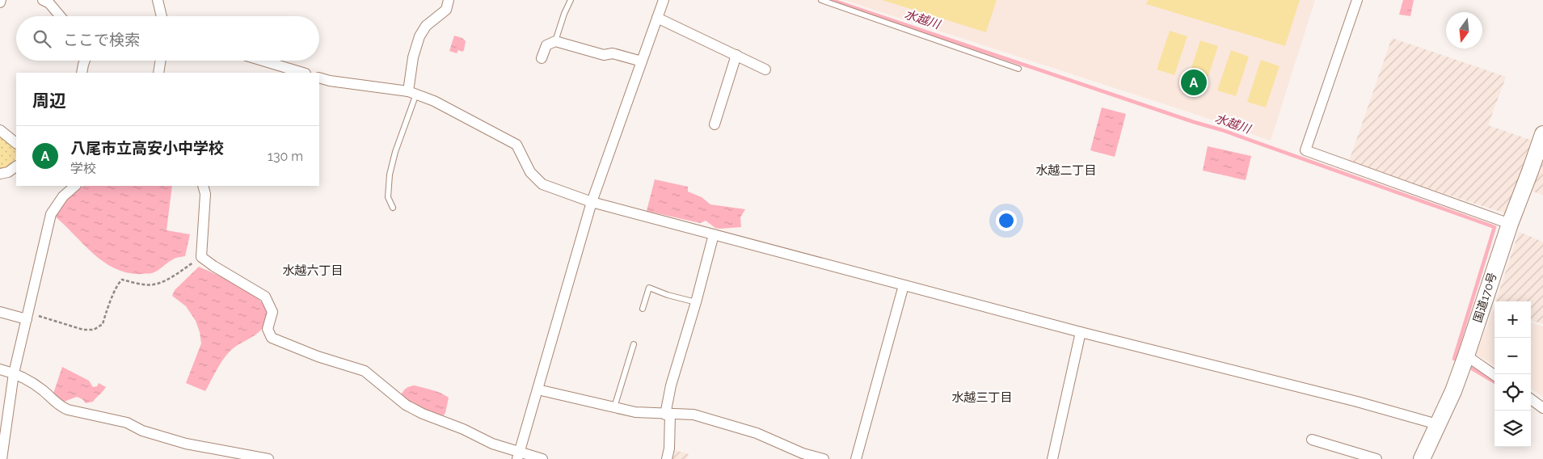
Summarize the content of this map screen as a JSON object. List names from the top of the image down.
{
  "streets": {
    "highway": ["国道170号"]
  },
  "districts": ["水越二丁目", "水越六丁目", "水越三丁目"],
  "water": ["水越川"],
  "north": "bottom",
  "page": {
    "search": "ここで検索",
    "pins": "A",
    "heading": "周辺",
    "list": [
      {
        "mark": "A",
        "name": "八尾市立高安小中学校",
        "note": "学校",
        "value": "130 m"
      }
    ],
    "map_buttons": ["+", "−"]
  }
}
